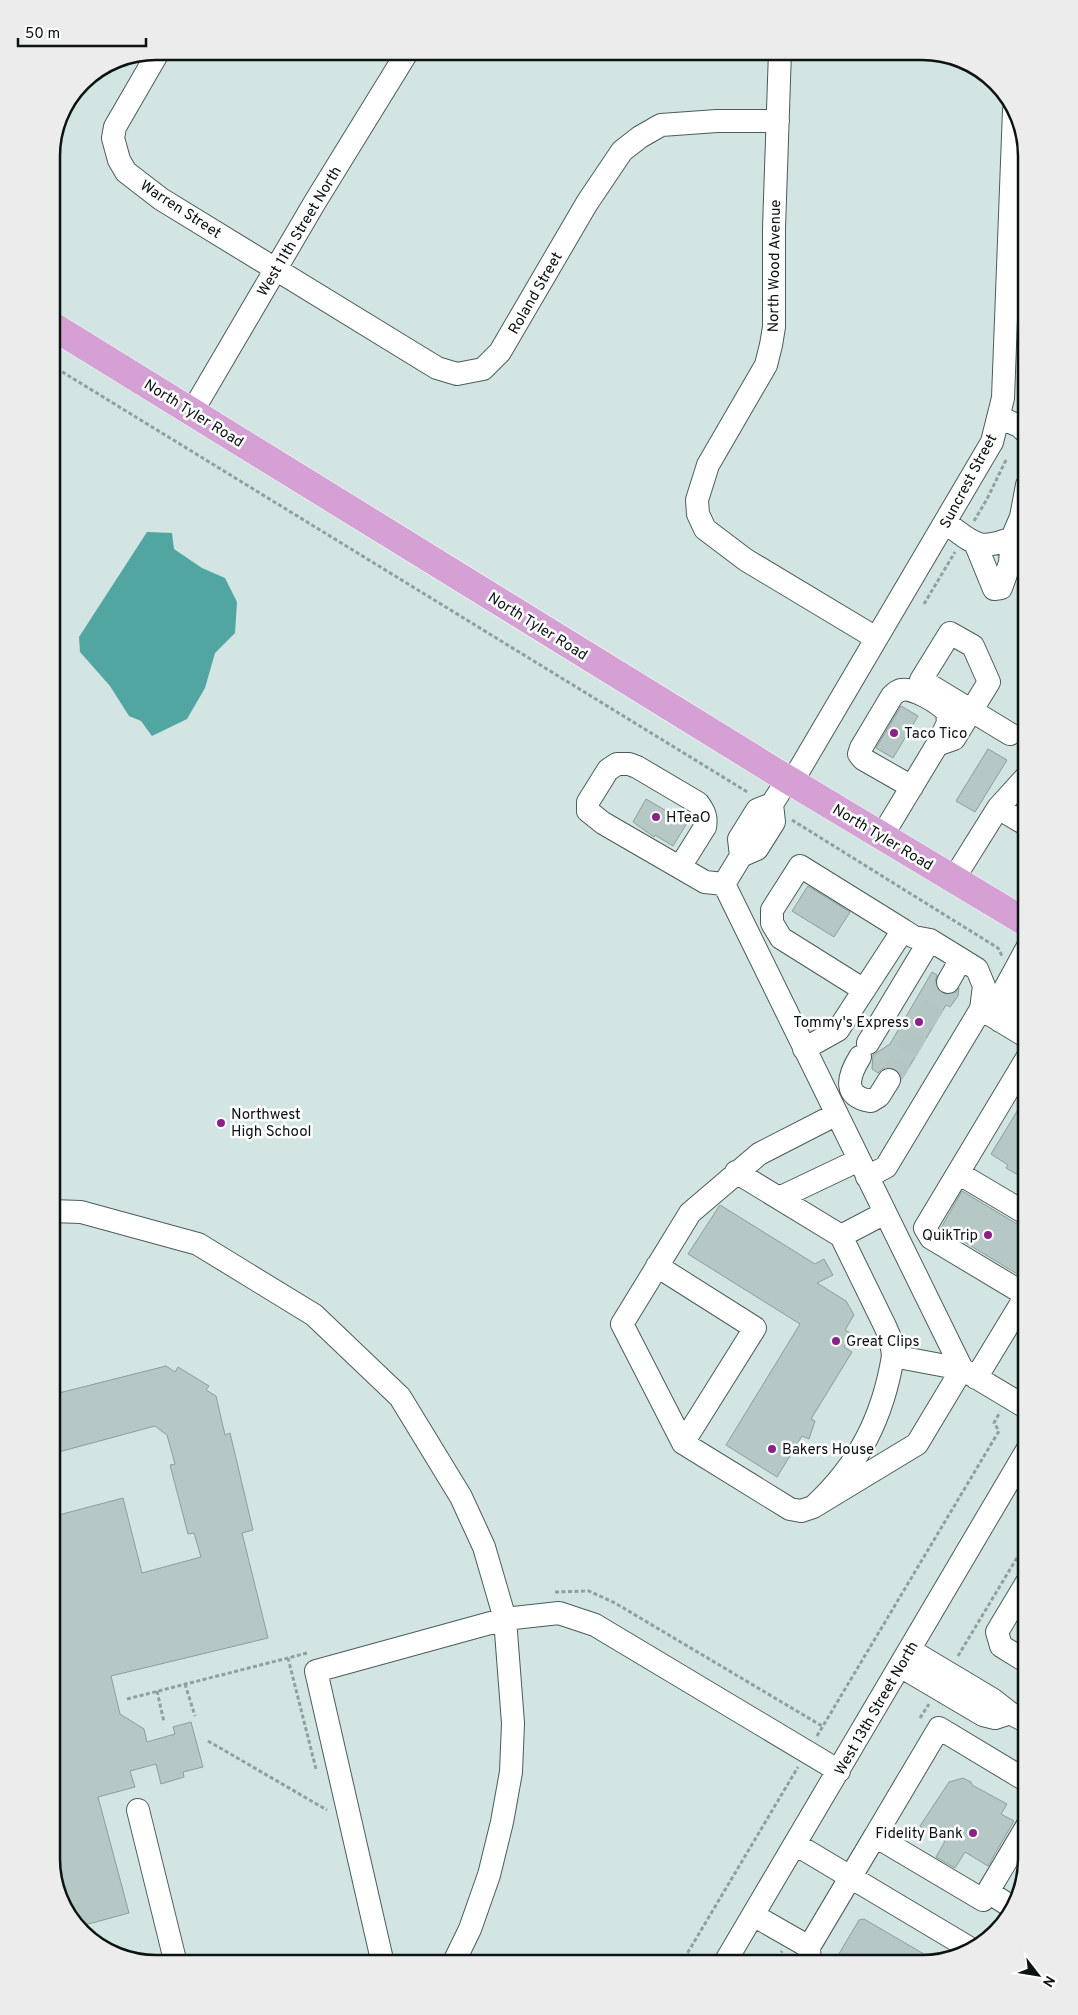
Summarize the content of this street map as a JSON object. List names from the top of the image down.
{
  "streets": {
    "main road": ["North Tyler Road"],
    "street": [
      "Warren Street",
      "West 11th Street North",
      "North Wood Avenue",
      "Roland Street",
      "Suncrest Street",
      "West 13th Street North"
    ]
  },
  "crossings": [
    ["Warren Street", "West 11th Street North"],
    ["Warren Street", "Roland Street"],
    ["West 11th Street North", "Roland Street"],
    ["West 11th Street North", "North Tyler Road"],
    ["North Wood Avenue", "Roland Street"],
    ["North Wood Avenue", "Suncrest Street"],
    ["North Tyler Road", "Suncrest Street"]
  ],
  "places": [
    "Taco Tico",
    "HTeaO",
    "Tommy's Express",
    "Northwest High School",
    "QuikTrip",
    "Great Clips",
    "Bakers House",
    "Fidelity Bank"
  ],
  "scale_bar": "50 m",
  "north": "bottom right"
}
